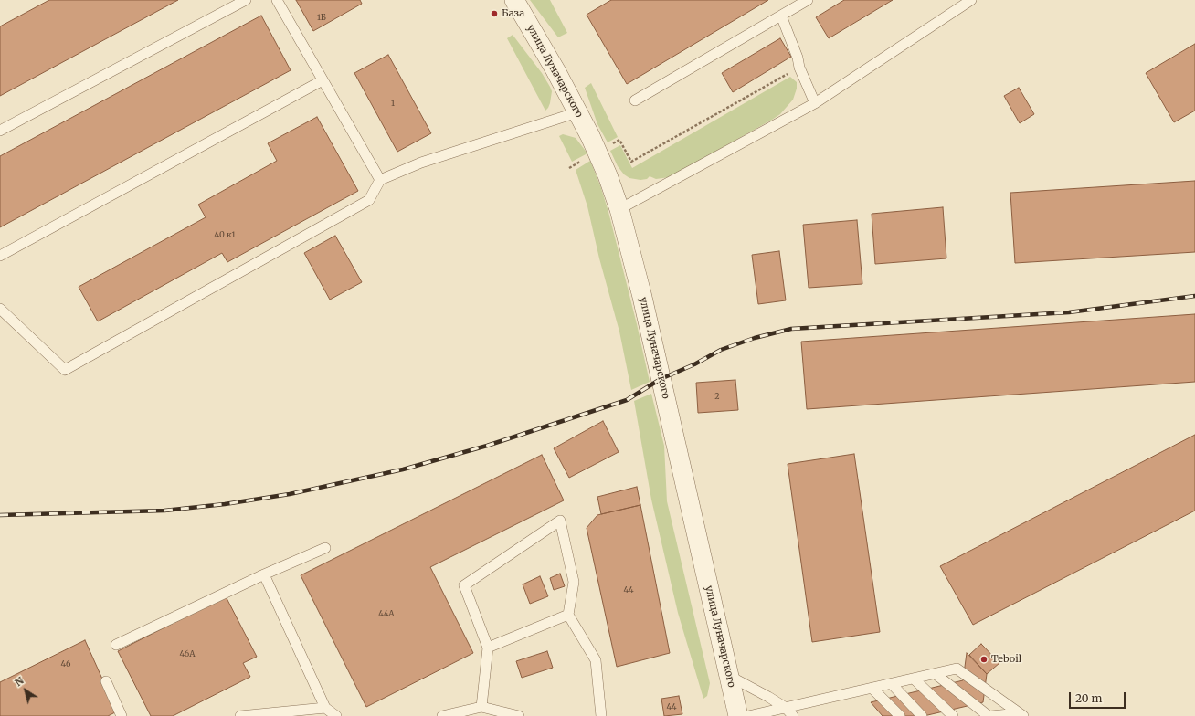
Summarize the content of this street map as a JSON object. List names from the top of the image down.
{
  "streets": {
    "street": ["улица Луначарского"]
  },
  "places": ["База", "Teboil"],
  "house_numbers": [
    "1Б",
    "1",
    "40 к1",
    "2",
    "44",
    "44А",
    "46А",
    "46",
    "44"
  ],
  "scale_bar": "20 m",
  "north": "top left"
}
